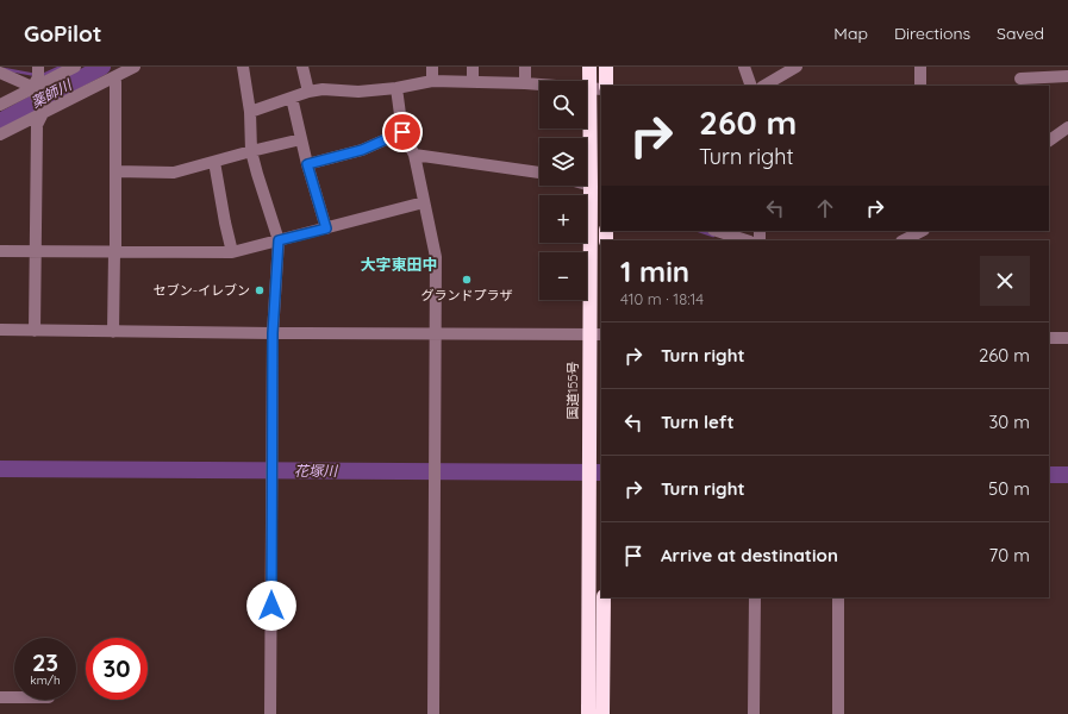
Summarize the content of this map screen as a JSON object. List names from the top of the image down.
{
  "streets": {
    "highway": ["国道155号"]
  },
  "districts": ["大字東田中"],
  "water": ["薬師川", "花塚川"],
  "places": ["グランドプラザ", "セブン-イレブン"],
  "page": {
    "header": "GoPilot",
    "nav": ["Map", "Directions", "Saved"],
    "map_buttons": ["+", "−"],
    "turn": ["260 m", "Turn right"],
    "heading": ["1 min", "410 m · 18:14"],
    "list": [
      {
        "name": "Turn right",
        "value": "260 m"
      },
      {
        "name": "Turn left",
        "value": "30 m"
      },
      {
        "name": "Turn right",
        "value": "50 m"
      },
      {
        "name": "Arrive at destination",
        "value": "70 m"
      }
    ],
    "speed": "23 km/h",
    "limit": "30"
  }
}
